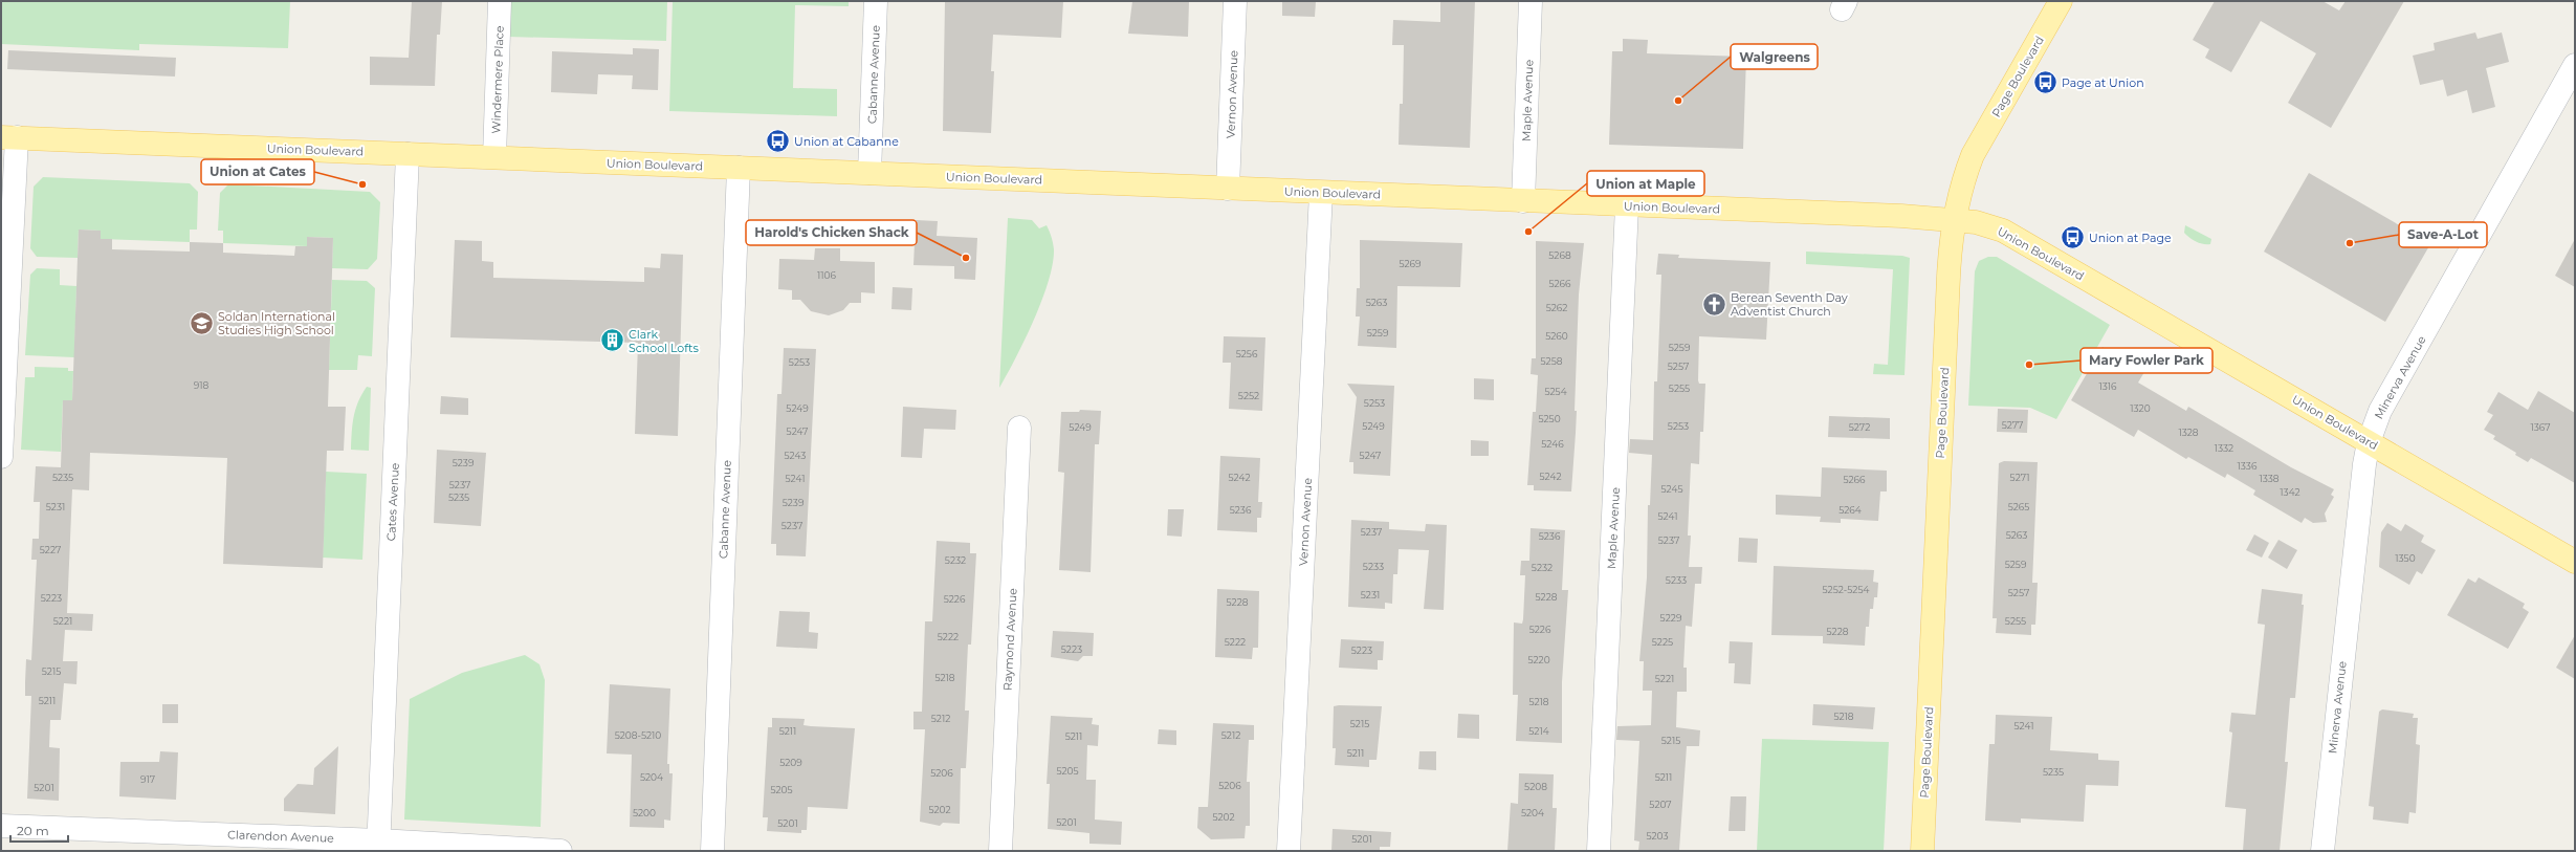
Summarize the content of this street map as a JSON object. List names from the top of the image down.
{
  "streets": {
    "main road": ["Page Boulevard", "Union Boulevard"],
    "street": [
      "Cabanne Avenue",
      "Windermere Place",
      "Vernon Avenue",
      "Maple Avenue",
      "Minerva Avenue",
      "Cates Avenue",
      "Raymond Avenue",
      "Clarendon Avenue"
    ]
  },
  "crossings": [
    ["Cabanne Avenue", "Union Boulevard"],
    ["Page Boulevard", "Union Boulevard"],
    ["Windermere Place", "Union Boulevard"],
    ["Vernon Avenue", "Union Boulevard"],
    ["Maple Avenue", "Union Boulevard"],
    ["Union Boulevard", "Minerva Avenue"],
    ["Union Boulevard", "Cates Avenue"],
    ["Cates Avenue", "Clarendon Avenue"]
  ],
  "places": {
    "bus stop": ["Page at Union", "Union at Cabanne", "Union at Page"],
    "other": [
      "Walgreens",
      "Union at Cates",
      "Union at Maple",
      "Save-A-Lot",
      "Harold's Chicken Shack",
      "Mary Fowler Park"
    ],
    "church": ["Berean Seventh Day Adventist Church"],
    "school or university": ["Soldan International Studies High School"],
    "building": ["Clark School Lofts"]
  },
  "house_numbers": [
    "5268",
    "5269",
    "1106",
    "5266",
    "5263",
    "5262",
    "5259",
    "5260",
    "5259",
    "5256",
    "5258",
    "5253",
    "5257",
    "918",
    "1316",
    "5255",
    "5254",
    "5252",
    "5253",
    "5249",
    "1320",
    "5250",
    "5277",
    "5249",
    "5253",
    "5249",
    "5272",
    "1367",
    "5247",
    "1328",
    "5246",
    "1332",
    "5243",
    "5247",
    "5239",
    "1336",
    "5242",
    "5235",
    "5242",
    "5271",
    "5241",
    "1338",
    "5266",
    "5237",
    "5245",
    "1342",
    "5235",
    "5239",
    "5231",
    "5265",
    "5236",
    "5264",
    "5241",
    "5237",
    "5237",
    "5263",
    "5236",
    "5237",
    "5227",
    "1350",
    "5232",
    "5259",
    "5233",
    "5232",
    "5233",
    "5252-5254",
    "5257",
    "5231",
    "5228",
    "5223",
    "5226",
    "5228",
    "5229",
    "5221",
    "5255",
    "5226",
    "5228",
    "5222",
    "5222",
    "5225",
    "5223",
    "5223",
    "5220",
    "5215",
    "5218",
    "5221",
    "5211",
    "5218",
    "5218",
    "5212",
    "5215",
    "5241",
    "5211",
    "5214",
    "5208-5210",
    "5212",
    "5211",
    "5215",
    "5211",
    "5209",
    "5205",
    "5235",
    "5206",
    "5204",
    "5211",
    "917",
    "5206",
    "5208",
    "5201",
    "5205",
    "5207",
    "5202",
    "5200",
    "5204",
    "5202",
    "5201",
    "5201",
    "5203",
    "5201"
  ],
  "scale_bar": "20 m"
}
